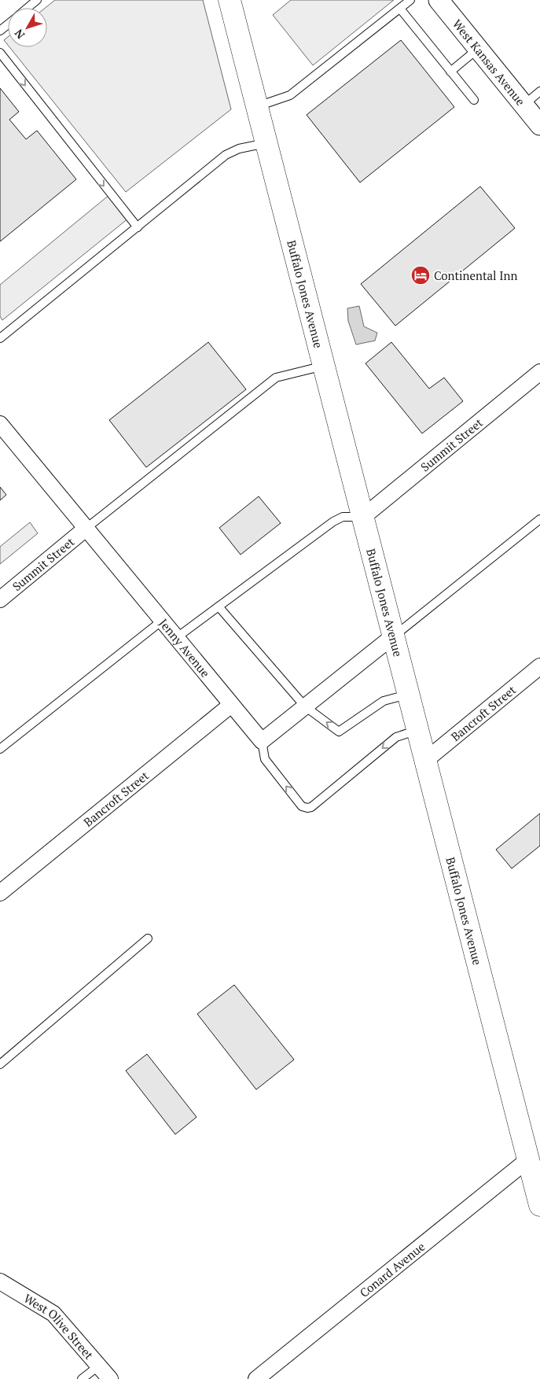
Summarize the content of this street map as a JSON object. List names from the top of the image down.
{
  "streets": {
    "main road": ["Buffalo Jones Avenue"],
    "street": [
      "West Kansas Avenue",
      "Summit Street",
      "Jenny Avenue",
      "Bancroft Street",
      "Conard Avenue",
      "West Olive Street"
    ]
  },
  "crossings": [
    ["Buffalo Jones Avenue", "Summit Street"],
    ["Buffalo Jones Avenue", "Bancroft Street"],
    ["Buffalo Jones Avenue", "Conard Avenue"],
    ["Summit Street", "Jenny Avenue"],
    ["Jenny Avenue", "Bancroft Street"]
  ],
  "places": {
    "hotel": ["Continental Inn"]
  },
  "north": "bottom left"
}
